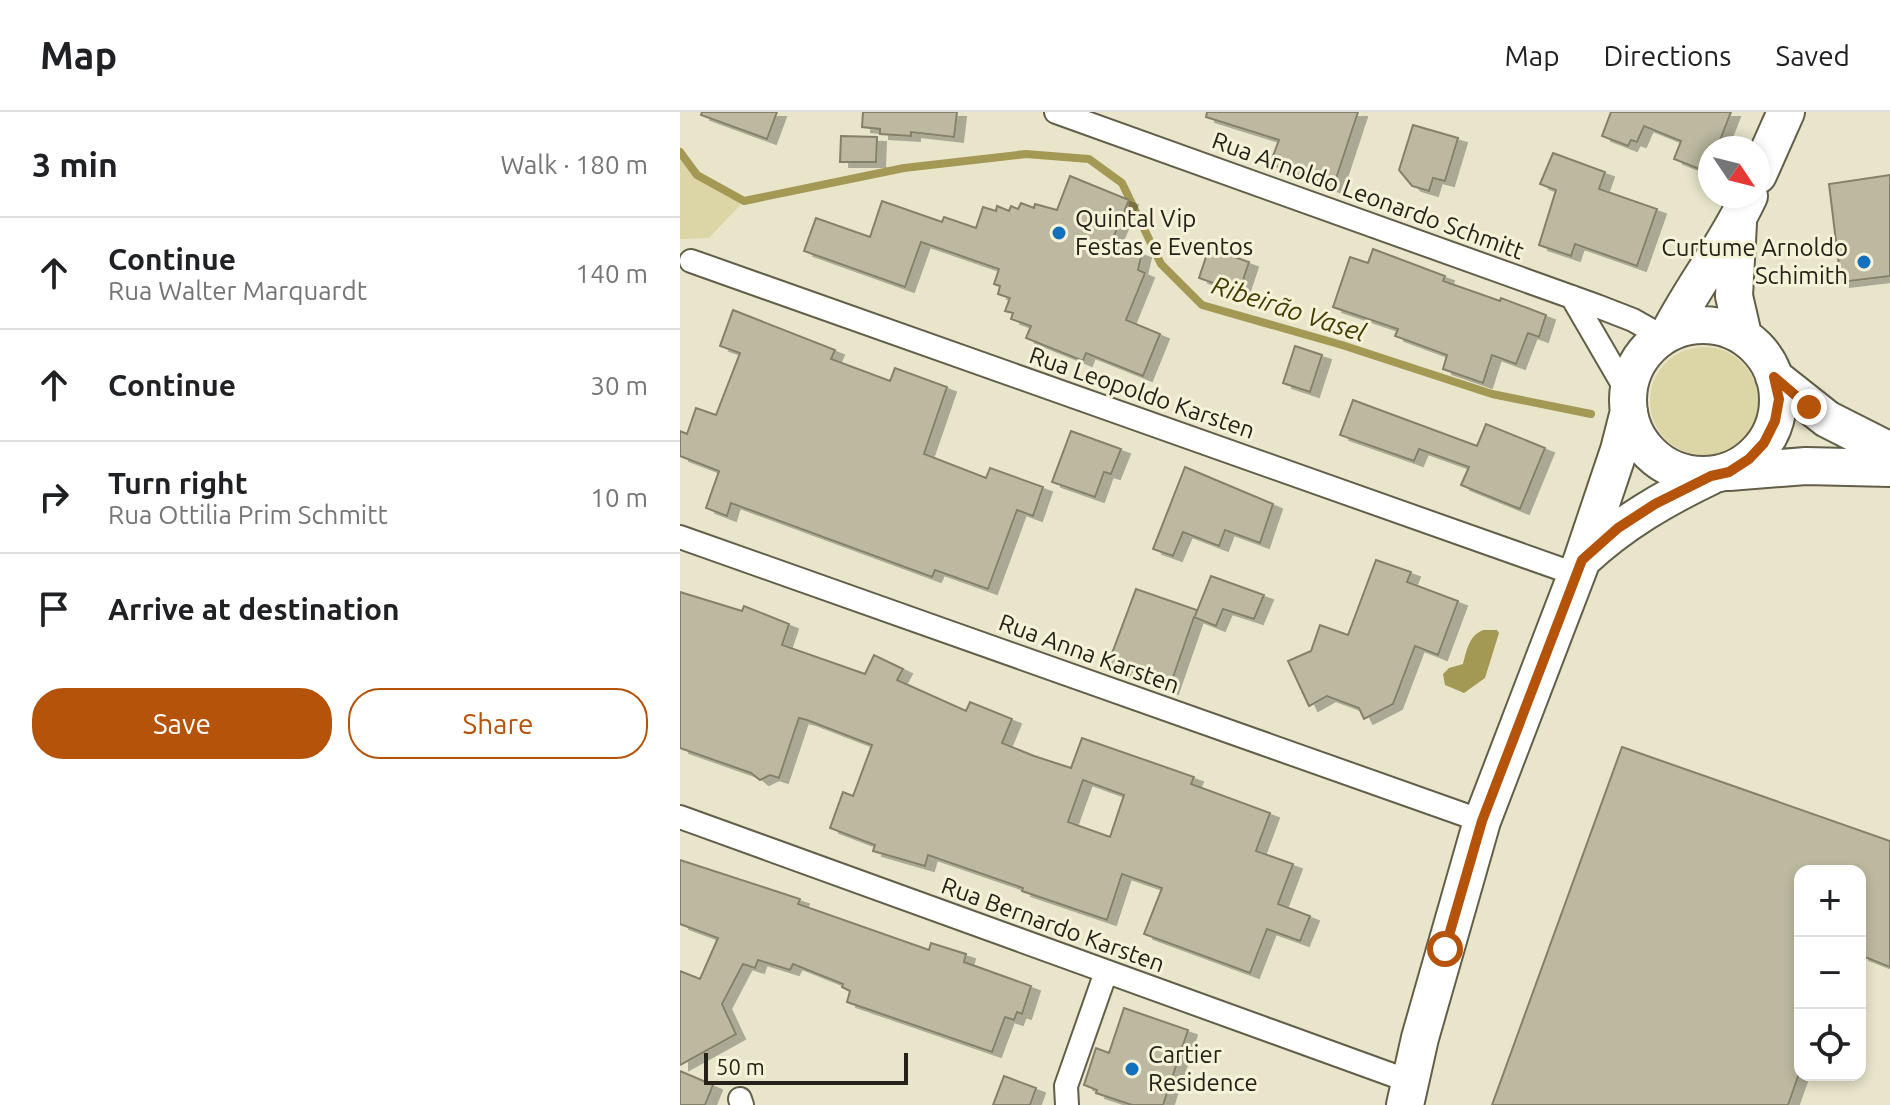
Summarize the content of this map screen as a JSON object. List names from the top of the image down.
{
  "streets": {
    "street": [
      "Rua Arnoldo Leonardo Schmitt",
      "Rua Leopoldo Karsten",
      "Rua Anna Karsten",
      "Rua Bernardo Karsten"
    ]
  },
  "water": ["Ribeirão Vasel"],
  "places": ["Quintal Vip Festas e Eventos", "Curtume Arnoldo Schimith", "Cartier Residence"],
  "scale_bar": "50 m",
  "north": "bottom right",
  "page": {
    "header": "Map",
    "nav": ["Map", "Directions", "Saved"],
    "heading": ["3 min", "Walk · 180 m"],
    "list": [
      ["Continue", "Rua Walter Marquardt", "140 m"],
      ["Continue", "30 m"],
      ["Turn right", "Rua Ottilia Prim Schmitt", "10 m"],
      "Arrive at destination"
    ],
    "buttons": ["Save", "Share"],
    "map_buttons": ["+", "−"],
    "scale": "50 m"
  }
}
